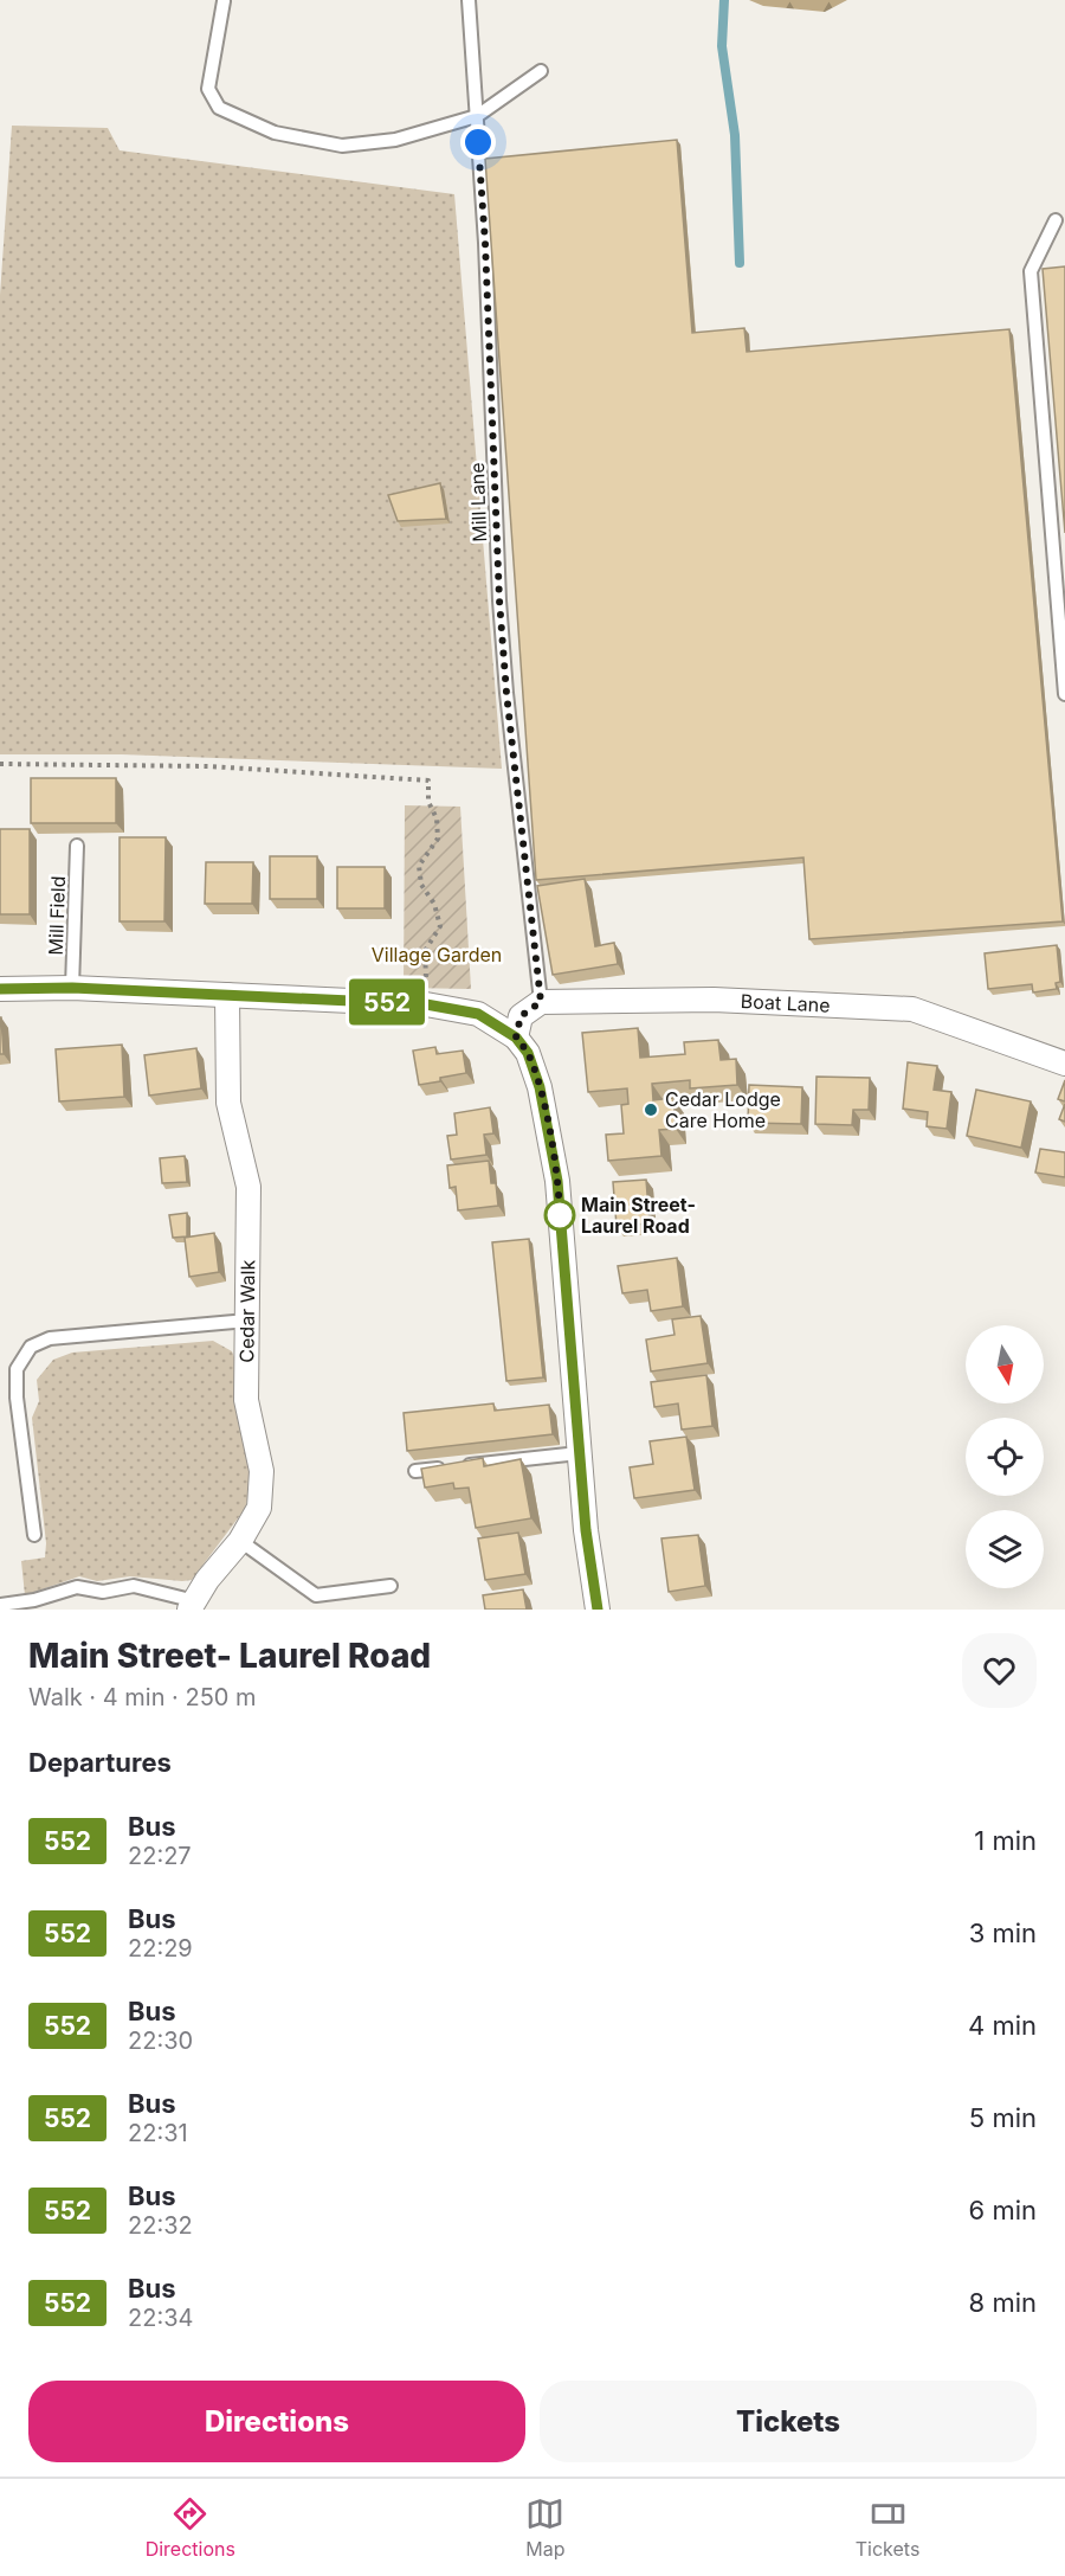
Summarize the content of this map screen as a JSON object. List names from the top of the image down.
{
  "streets": {
    "street": ["Boat Lane", "Cedar Walk"],
    "lane": ["Mill Lane", "Mill Field"]
  },
  "crossings": [
    ["Mill Lane", "Boat Lane"]
  ],
  "parks": ["Village Garden"],
  "places": ["Cedar Lodge Care Home", "Main Street- Laurel Road"],
  "lines": ["bus line 552"],
  "north": "bottom",
  "page": {
    "on_map": "552",
    "heading": [
      ["Main Street- Laurel Road", "Walk · 4 min · 250 m"],
      "Departures"
    ],
    "list": [
      {
        "mark": "552",
        "name": "Bus",
        "note": "22:27",
        "value": "1 min"
      },
      {
        "mark": "552",
        "name": "Bus",
        "note": "22:29",
        "value": "3 min"
      },
      {
        "mark": "552",
        "name": "Bus",
        "note": "22:30",
        "value": "4 min"
      },
      {
        "mark": "552",
        "name": "Bus",
        "note": "22:31",
        "value": "5 min"
      },
      {
        "mark": "552",
        "name": "Bus",
        "note": "22:32",
        "value": "6 min"
      },
      {
        "mark": "552",
        "name": "Bus",
        "note": "22:34",
        "value": "8 min"
      }
    ],
    "buttons": ["Directions", "Tickets"],
    "tabs": ["Directions", "Map", "Tickets"]
  }
}
